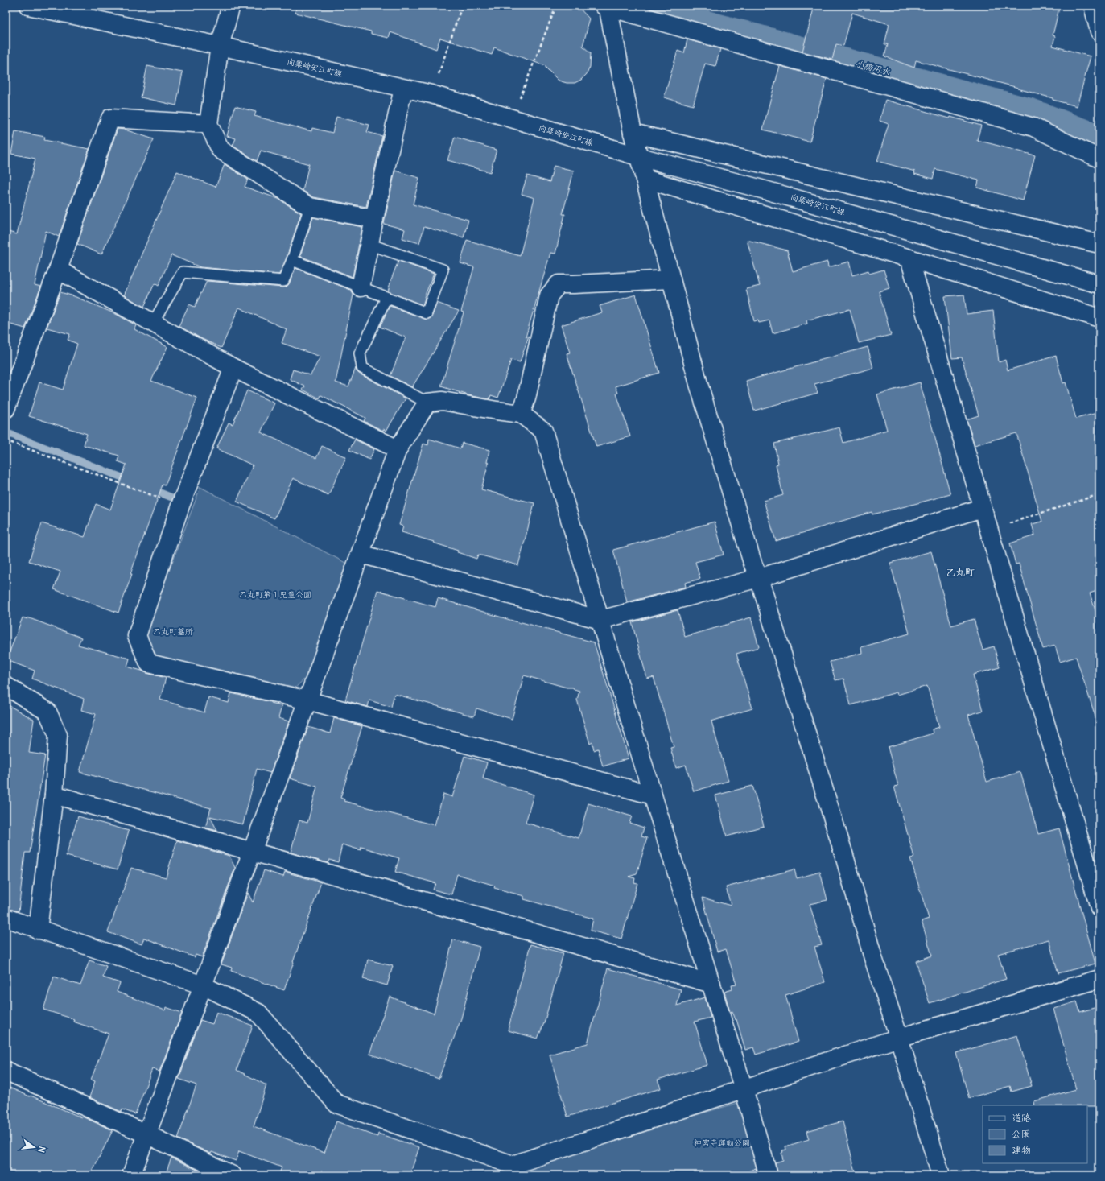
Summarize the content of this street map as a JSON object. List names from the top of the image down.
{
  "streets": {
    "street": ["向粟崎安江町線"]
  },
  "districts": ["乙丸町"],
  "water": ["小橋用水"],
  "parks": ["乙丸町第１児童公園", "乙丸町墓所", "神宮寺運動公園"],
  "legend": ["道路", "公園", "建物"],
  "north": "right"
}
